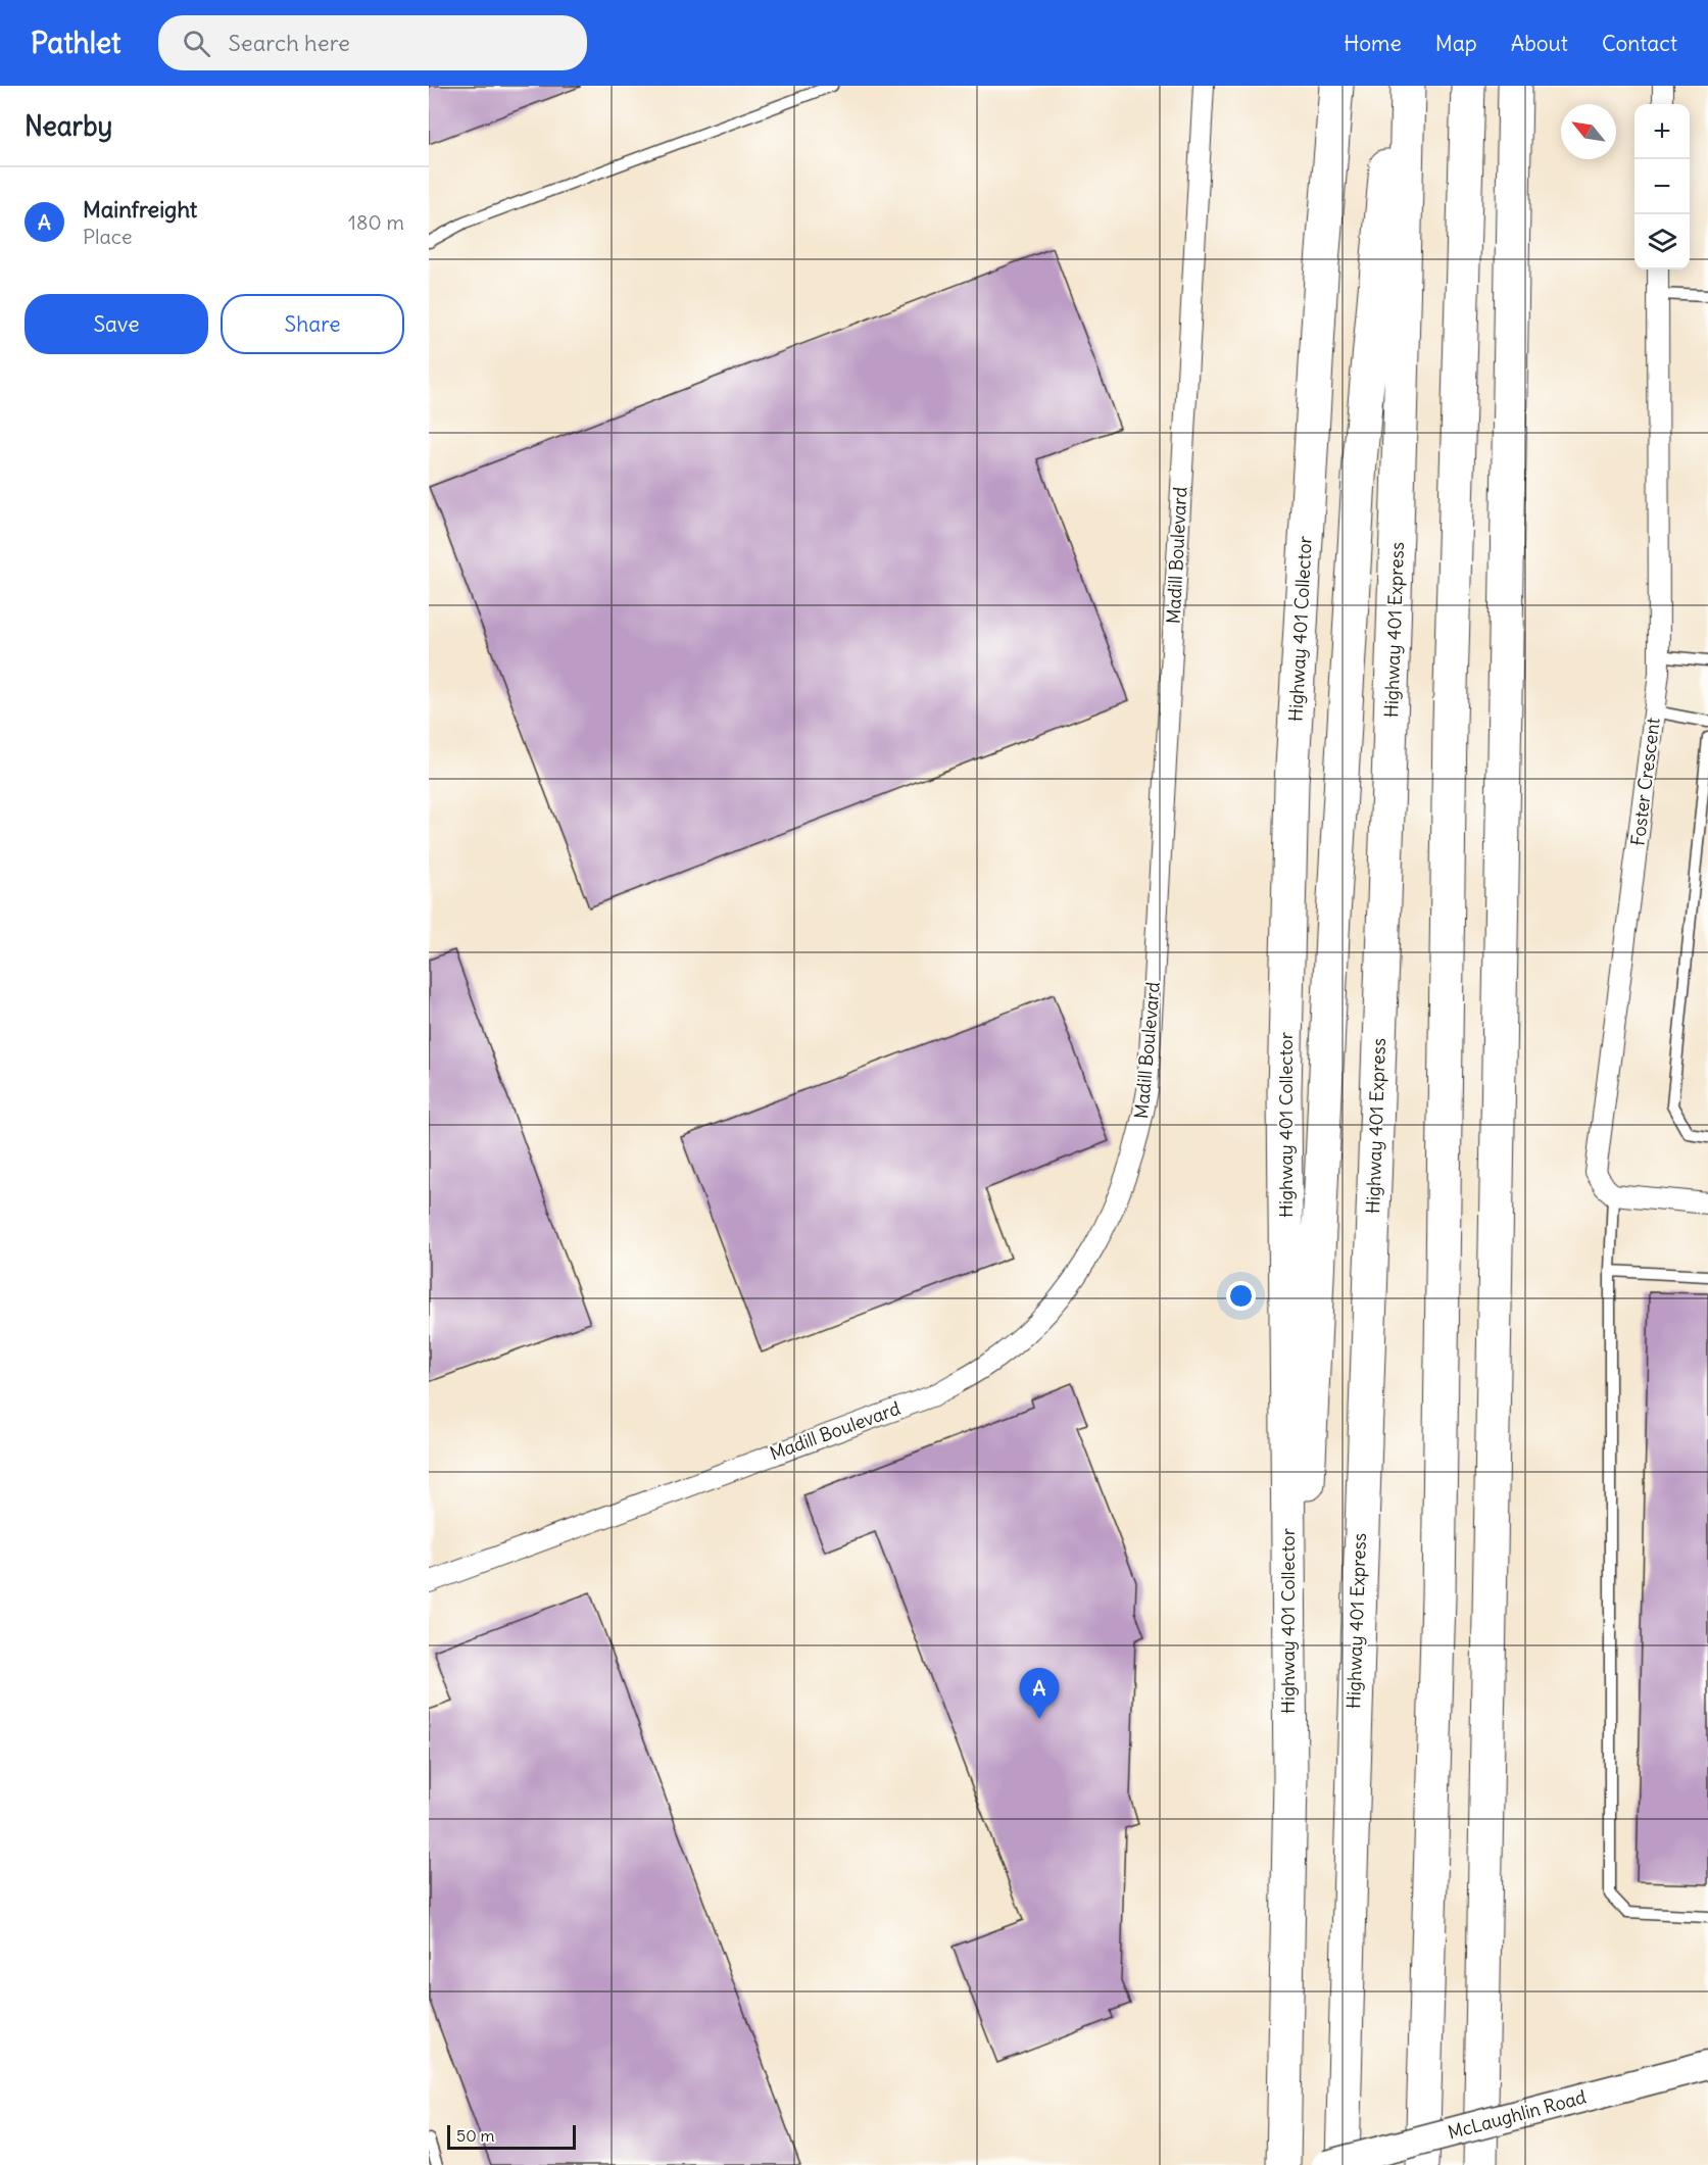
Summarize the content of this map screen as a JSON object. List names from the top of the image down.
{
  "streets": {
    "highway": ["Highway 401 Collector", "Highway 401 Express"],
    "street": ["Madill Boulevard", "Foster Crescent", "McLaughlin Road"]
  },
  "scale_bar": "50 m",
  "north": "top left",
  "page": {
    "header": "Pathlet",
    "search": "Search here",
    "nav": [
      "Home",
      "Map",
      "About",
      "Contact"
    ],
    "heading": "Nearby",
    "map_buttons": ["+", "−"],
    "list": [
      {
        "mark": "A",
        "name": "Mainfreight",
        "note": "Place",
        "value": "180 m"
      }
    ],
    "buttons": ["Save", "Share"],
    "pins": "A",
    "scale": "50 m"
  }
}
